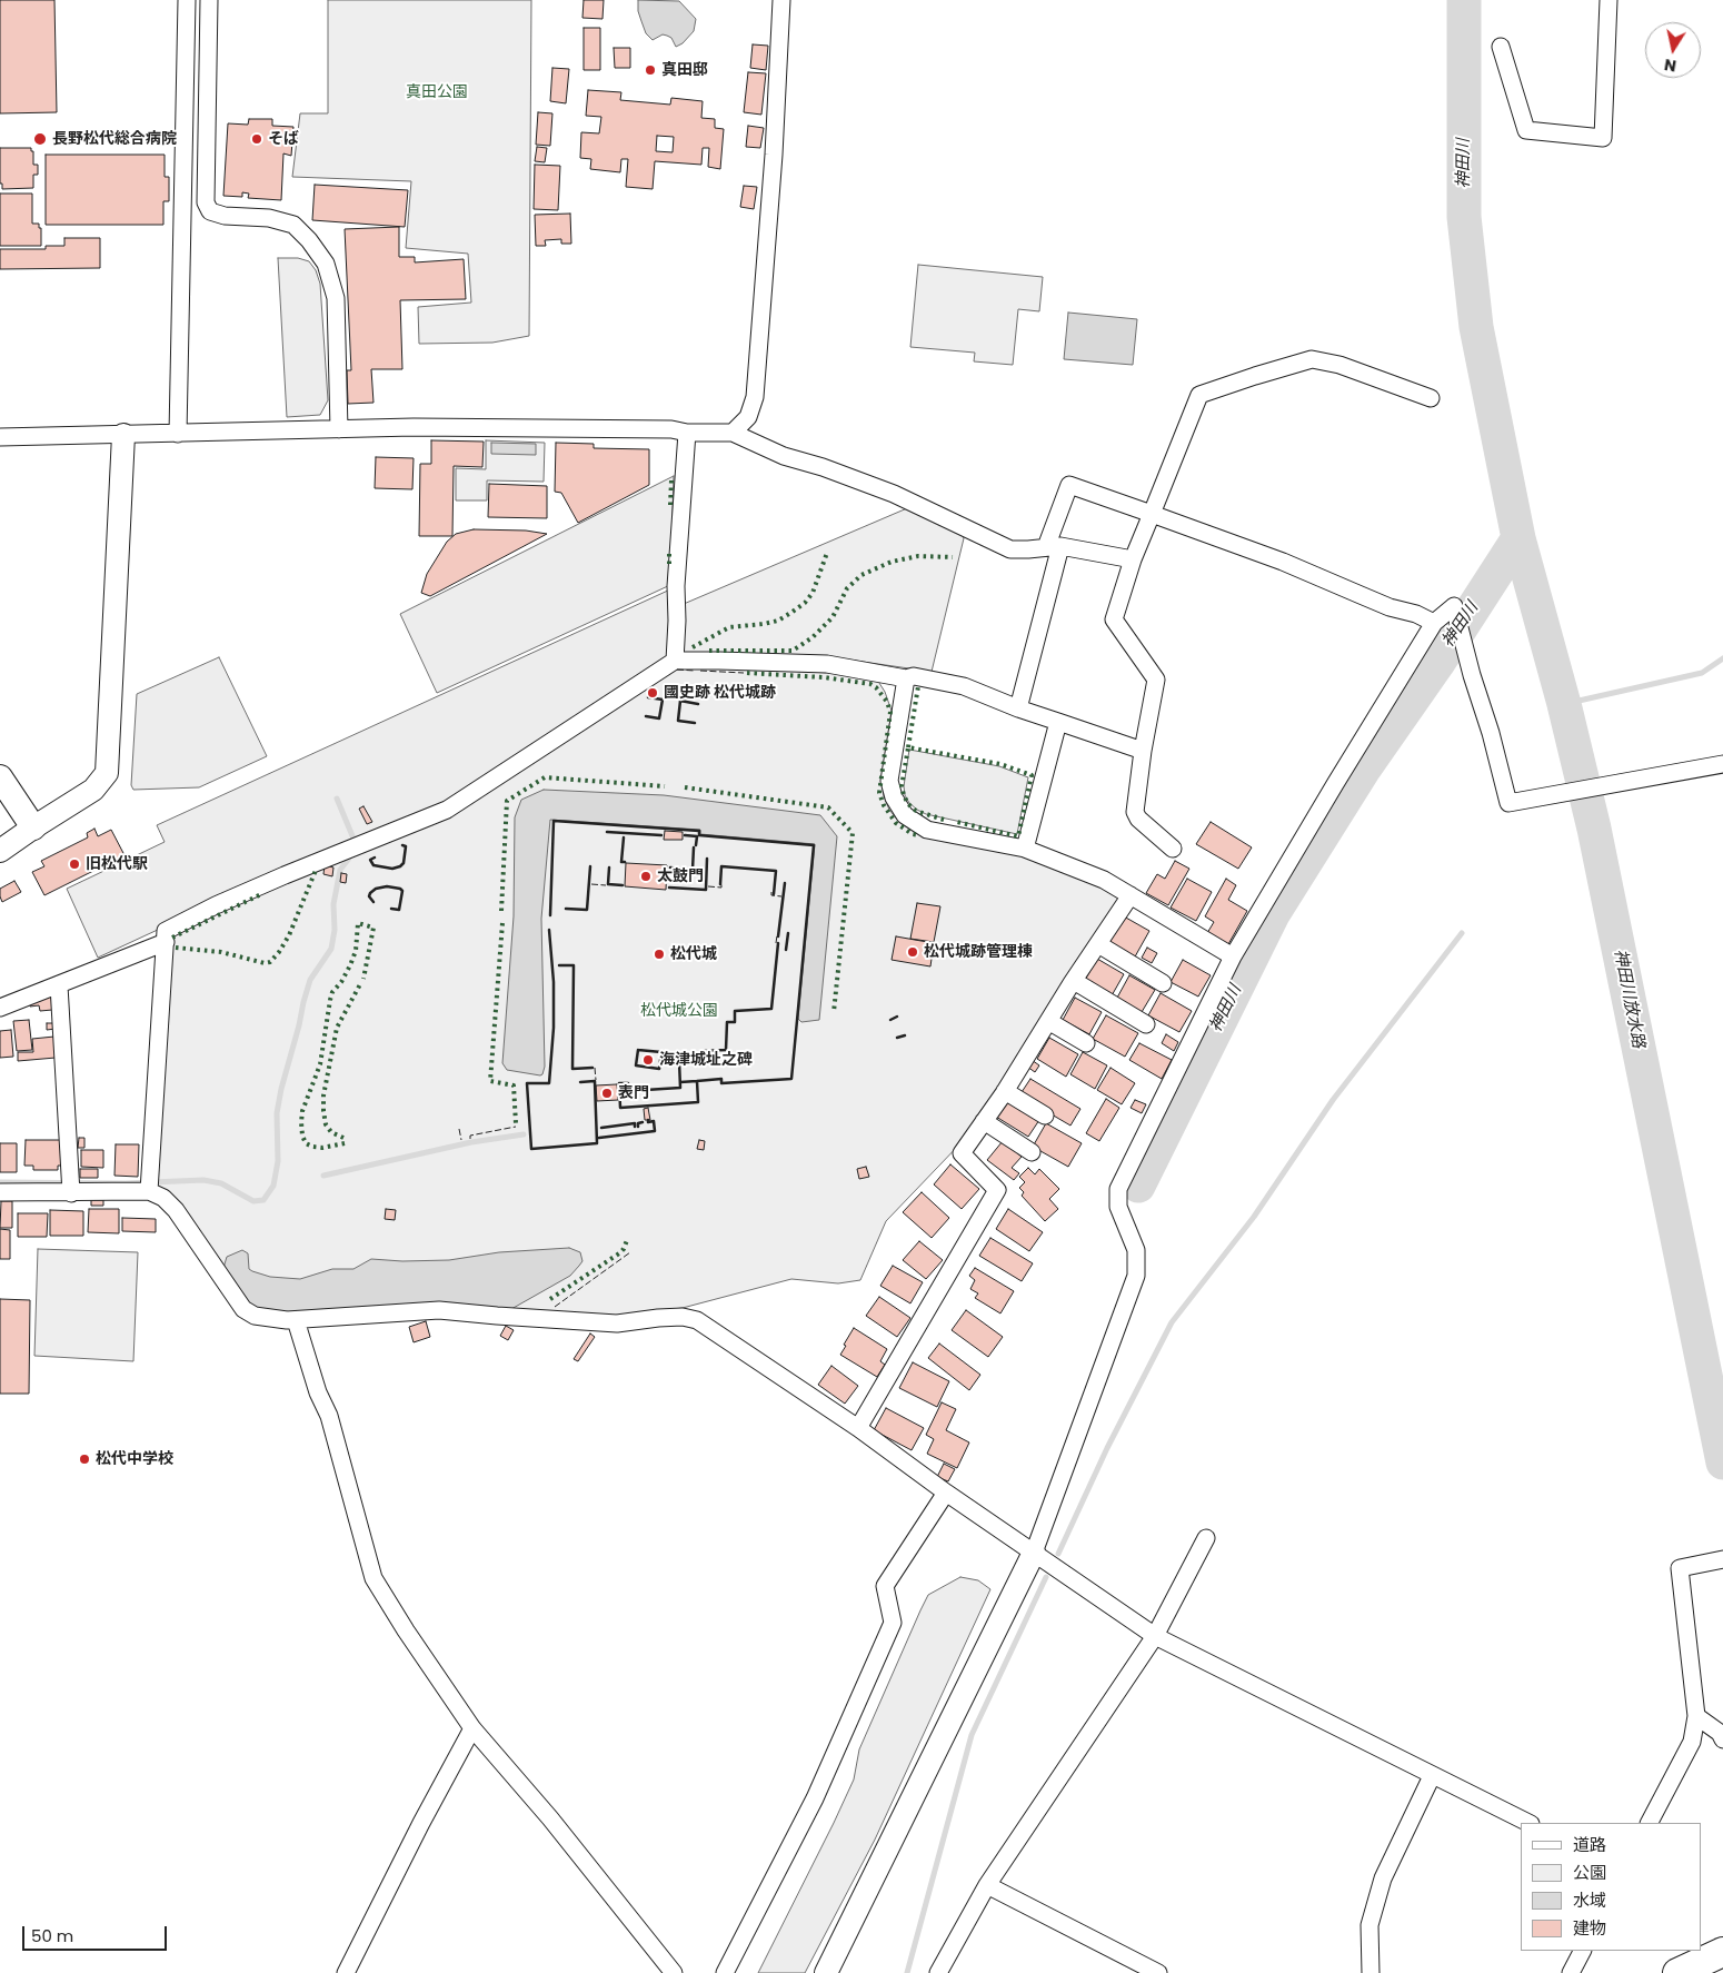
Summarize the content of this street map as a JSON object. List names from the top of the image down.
{
  "water": ["神田川", "神田川放水路"],
  "parks": ["真田公園", "松代城公園"],
  "places": [
    "真田邸",
    "長野松代総合病院",
    "そば",
    "國史跡 松代城跡",
    "旧松代駅",
    "太鼓門",
    "松代城跡管理棟",
    "松代城",
    "海津城址之碑",
    "表門",
    "松代中学校"
  ],
  "legend": [
    "道路",
    "公園",
    "水域",
    "建物"
  ],
  "scale_bar": "50 m",
  "north": "bottom"
}
